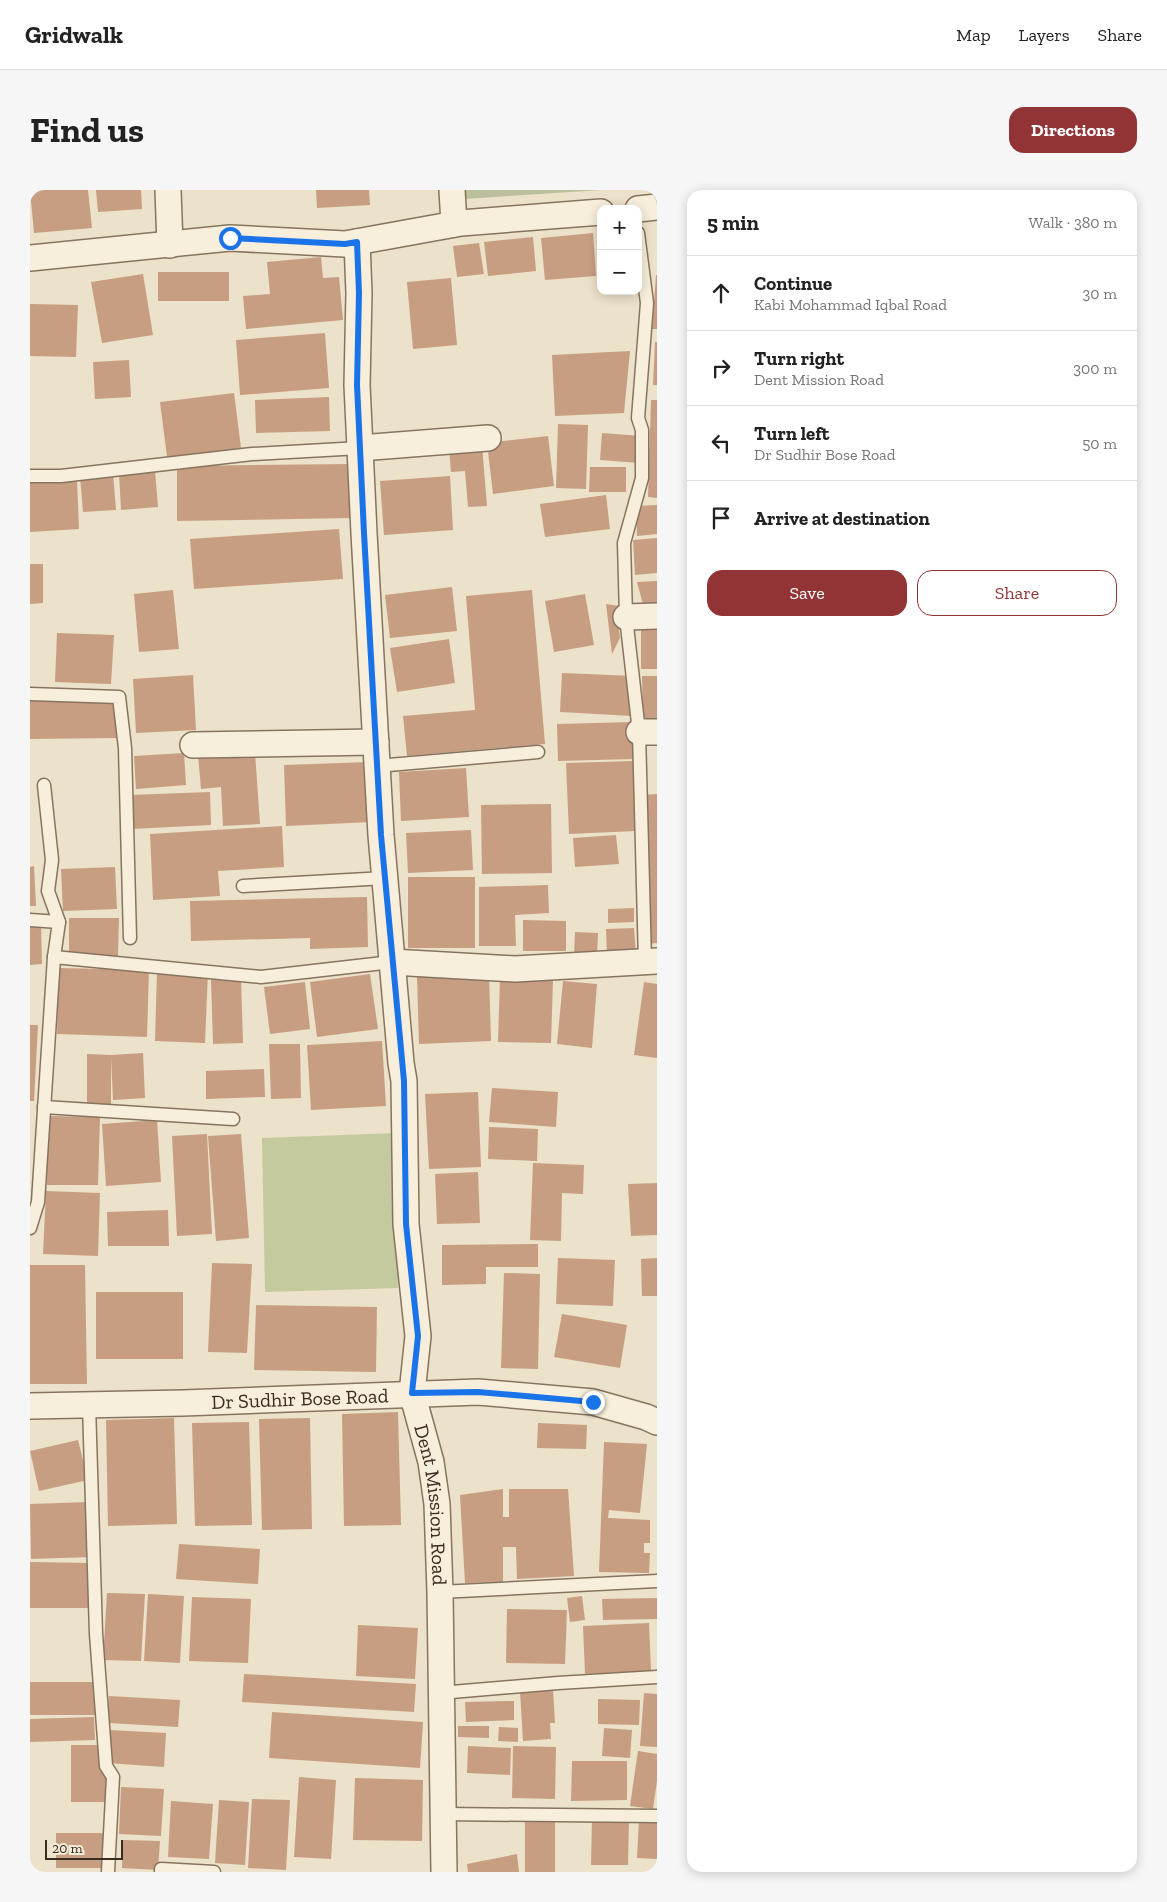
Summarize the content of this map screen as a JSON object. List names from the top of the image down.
{
  "streets": {
    "street": ["Dr Sudhir Bose Road", "Dent Mission Road"]
  },
  "crossings": [
    ["Dr Sudhir Bose Road", "Dent Mission Road"]
  ],
  "scale_bar": "20 m",
  "page": {
    "header": "Gridwalk",
    "nav": ["Map", "Layers", "Share"],
    "buttons": [
      "Directions",
      ["Save", "Share"]
    ],
    "title": "Find us",
    "heading": ["5 min", "Walk · 380 m"],
    "map_buttons": ["+", "−"],
    "list": [
      ["Continue", "Kabi Mohammad Iqbal Road", "30 m"],
      ["Turn right", "Dent Mission Road", "300 m"],
      ["Turn left", "Dr Sudhir Bose Road", "50 m"],
      "Arrive at destination"
    ],
    "scale": "20 m"
  }
}
